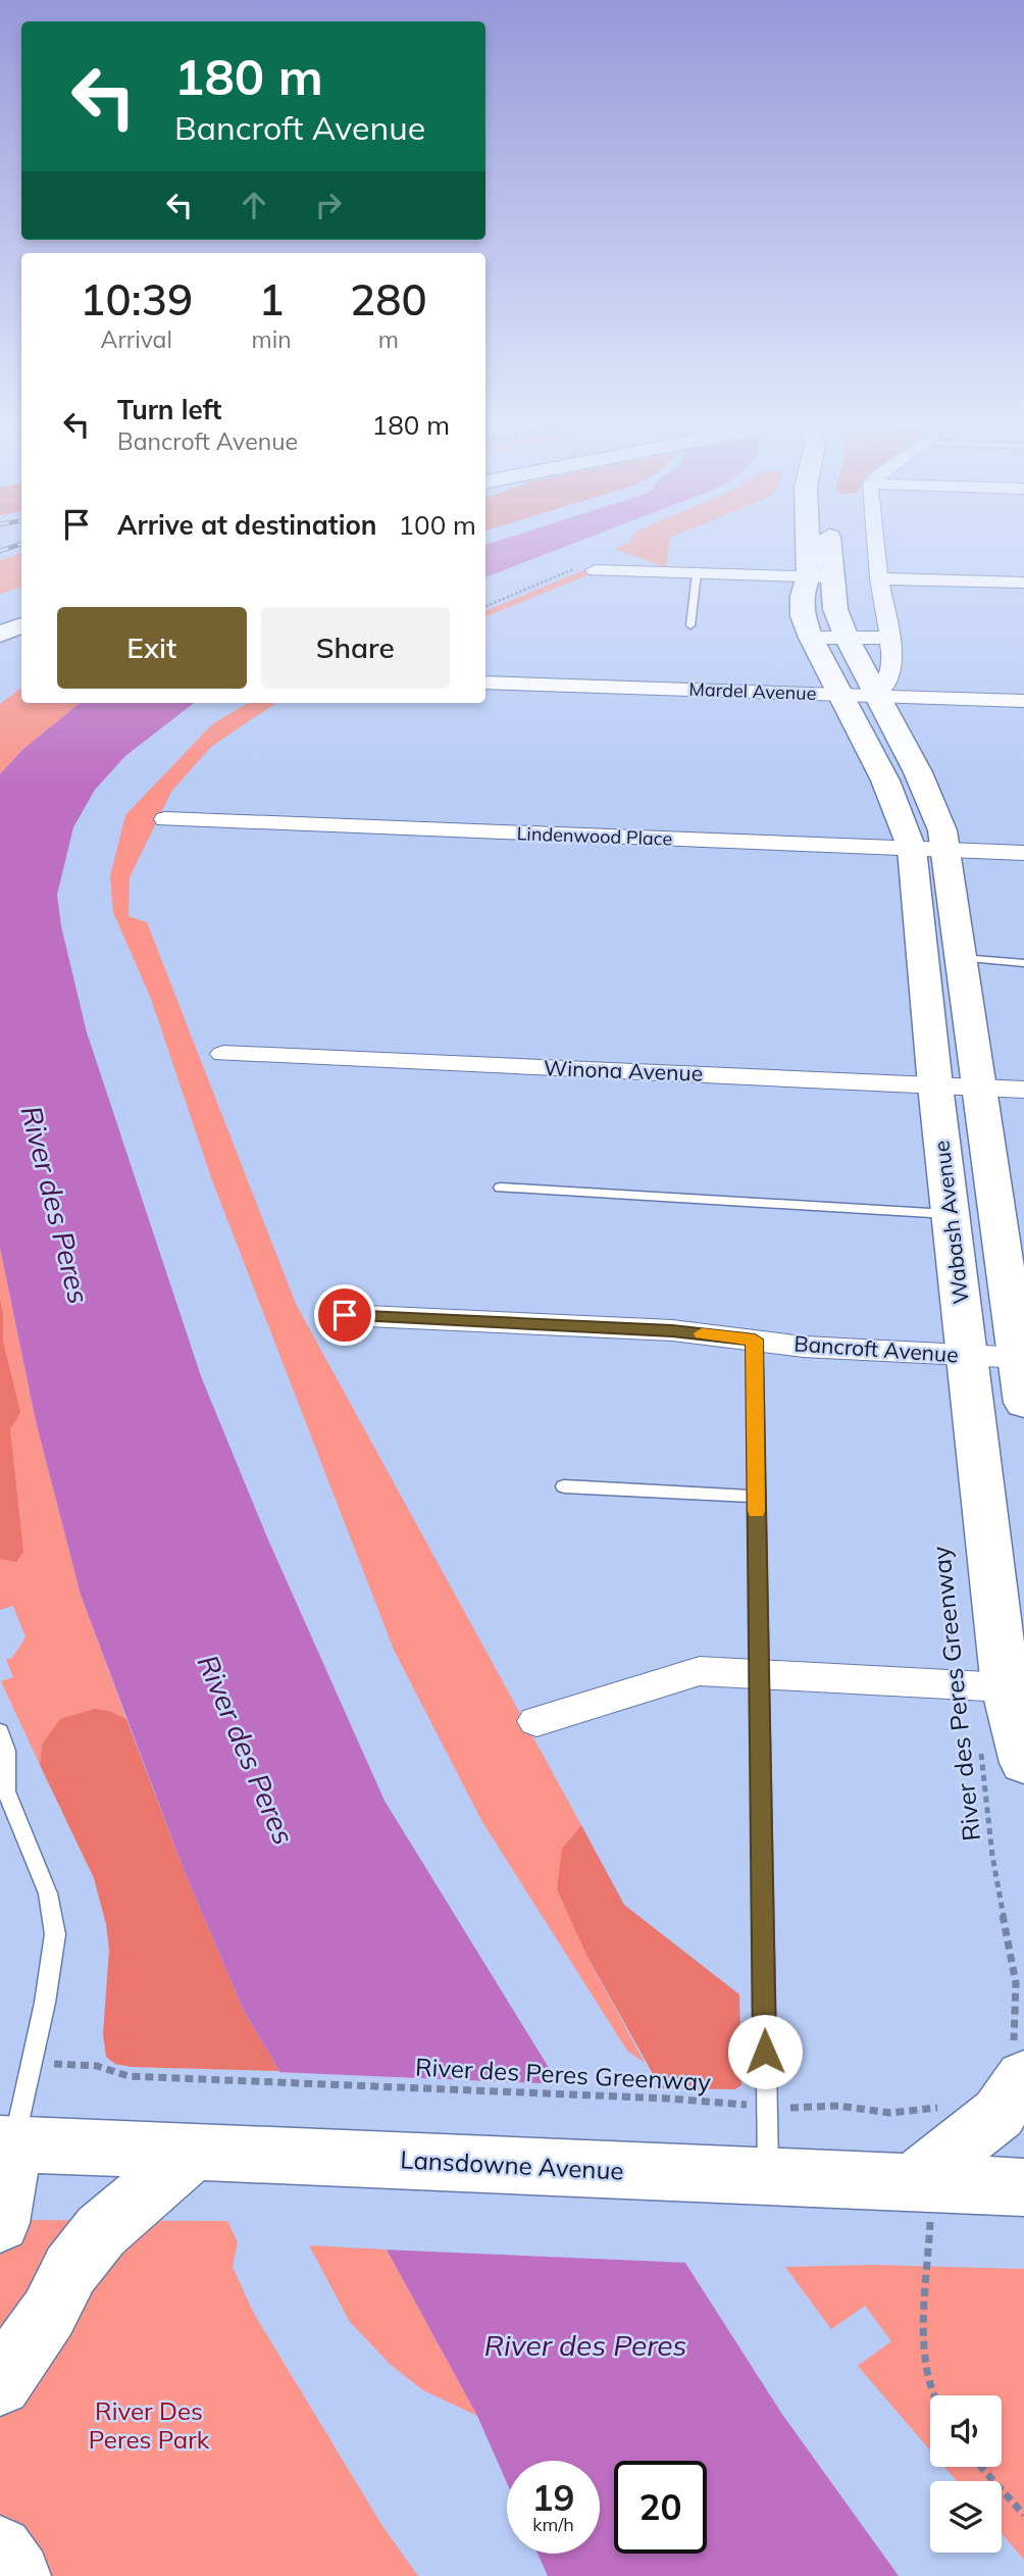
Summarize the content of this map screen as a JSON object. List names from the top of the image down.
{
  "streets": {
    "main road": ["Wabash Avenue", "Lansdowne Avenue"],
    "street": [
      "Mardel Avenue",
      "Lindenwood Place",
      "Winona Avenue",
      "Bancroft Avenue"
    ],
    "path": ["River des Peres Greenway"]
  },
  "crossings": [
    ["Mardel Avenue", "Wabash Avenue"],
    ["Lindenwood Place", "Wabash Avenue"],
    ["Winona Avenue", "Wabash Avenue"],
    ["Wabash Avenue", "Bancroft Avenue"]
  ],
  "water": ["River des Peres"],
  "parks": ["River Des Peres Park"],
  "page": {
    "turn": ["180 m", "Bancroft Avenue"],
    "eta": [
      "10:39",
      "Arrival",
      "1",
      "min",
      "280",
      "m"
    ],
    "list": [
      {
        "name": "Turn left",
        "note": "Bancroft Avenue",
        "value": "180 m"
      },
      {
        "name": "Arrive at destination",
        "value": "100 m"
      }
    ],
    "buttons": ["Exit", "Share"],
    "speed": "19 km/h",
    "limit": "20"
  }
}
